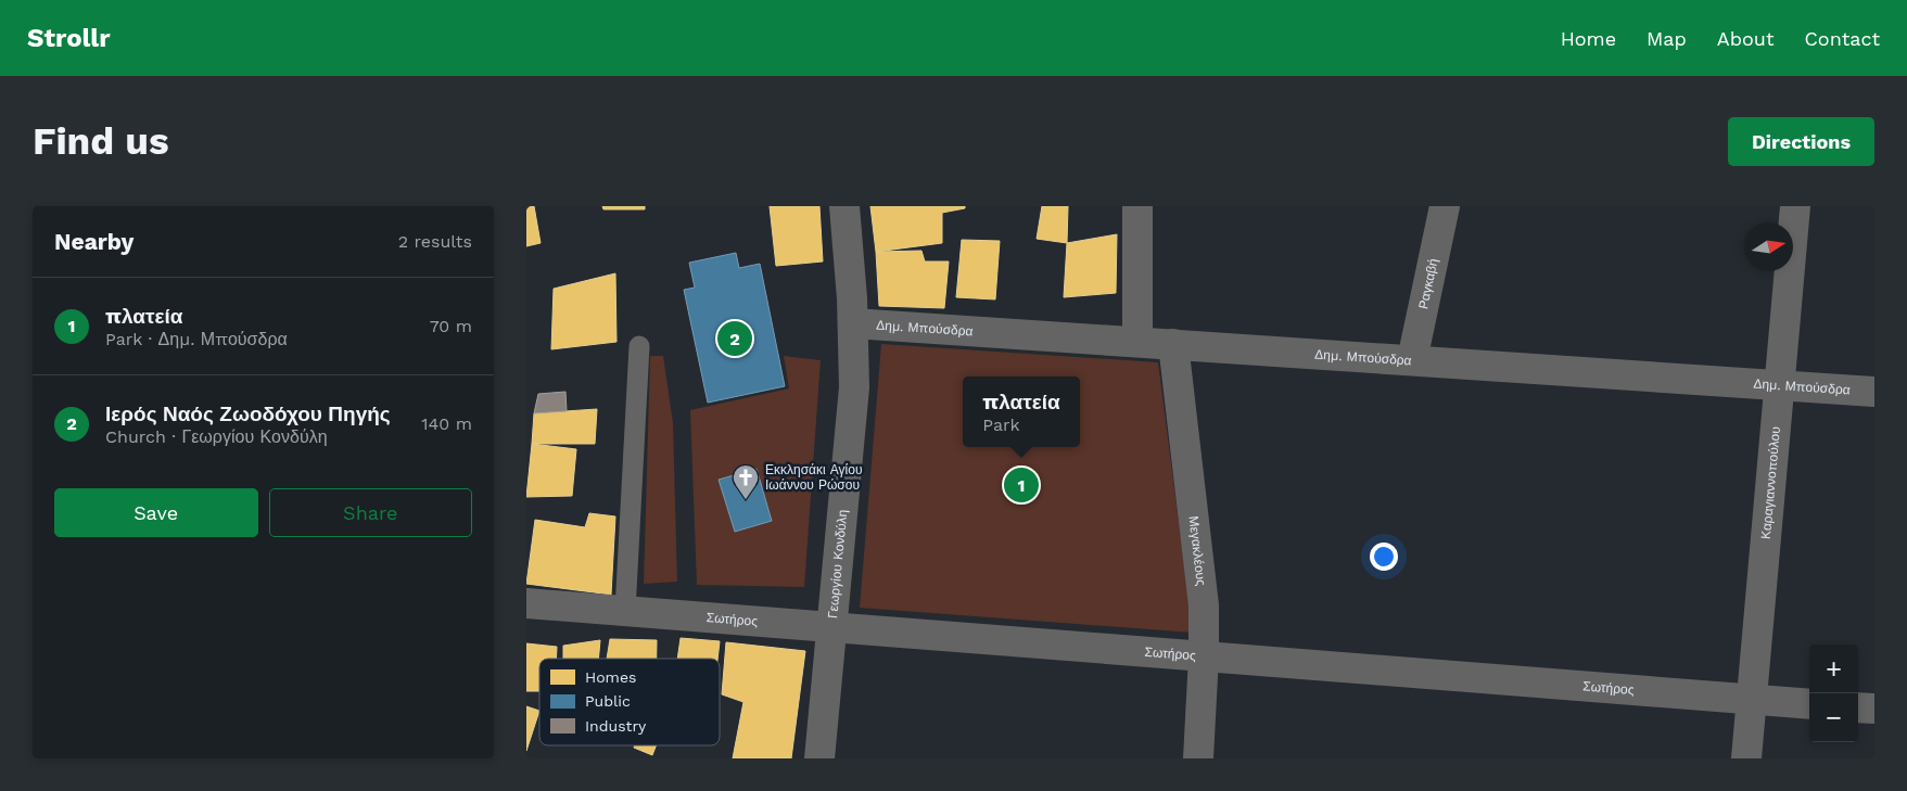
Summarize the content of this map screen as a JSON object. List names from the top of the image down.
{
  "streets": {
    "street": [
      "Ραγκαβή",
      "Δημ. Μπούσδρα",
      "Καραγιαννοπούλου",
      "Μεγακλέους",
      "Γεωργίου Κονδύλη",
      "Σωτήρος"
    ]
  },
  "crossings": [
    ["Ραγκαβή", "Δημ. Μπούσδρα"],
    ["Δημ. Μπούσδρα", "Καραγιαννοπούλου"],
    ["Δημ. Μπούσδρα", "Μεγακλέους"],
    ["Δημ. Μπούσδρα", "Γεωργίου Κονδύλη"],
    ["Καραγιαννοπούλου", "Σωτήρος"],
    ["Μεγακλέους", "Σωτήρος"],
    ["Γεωργίου Κονδύλη", "Σωτήρος"]
  ],
  "places": {
    "church": ["Εκκλησάκι Αγίου Ιωάννου Ρώσου"]
  },
  "legend": ["Homes", "Public", "Industry"],
  "north": "right",
  "page": {
    "header": "Strollr",
    "nav": [
      "Home",
      "Map",
      "About",
      "Contact"
    ],
    "buttons": [
      "Directions",
      ["Save", "Share"]
    ],
    "title": "Find us",
    "heading": ["Nearby", "2 results"],
    "list": [
      {
        "mark": "1",
        "name": "πλατεία",
        "note": "Park · Δημ. Μπούσδρα",
        "value": "70 m"
      },
      {
        "mark": "2",
        "name": "Ιερός Ναός Ζωοδόχου Πηγής",
        "note": "Church · Γεωργίου Κονδύλη",
        "value": "140 m"
      }
    ],
    "pins": ["2", "1"],
    "popup": ["πλατεία", "Park"],
    "map_buttons": ["+", "−"]
  }
}
